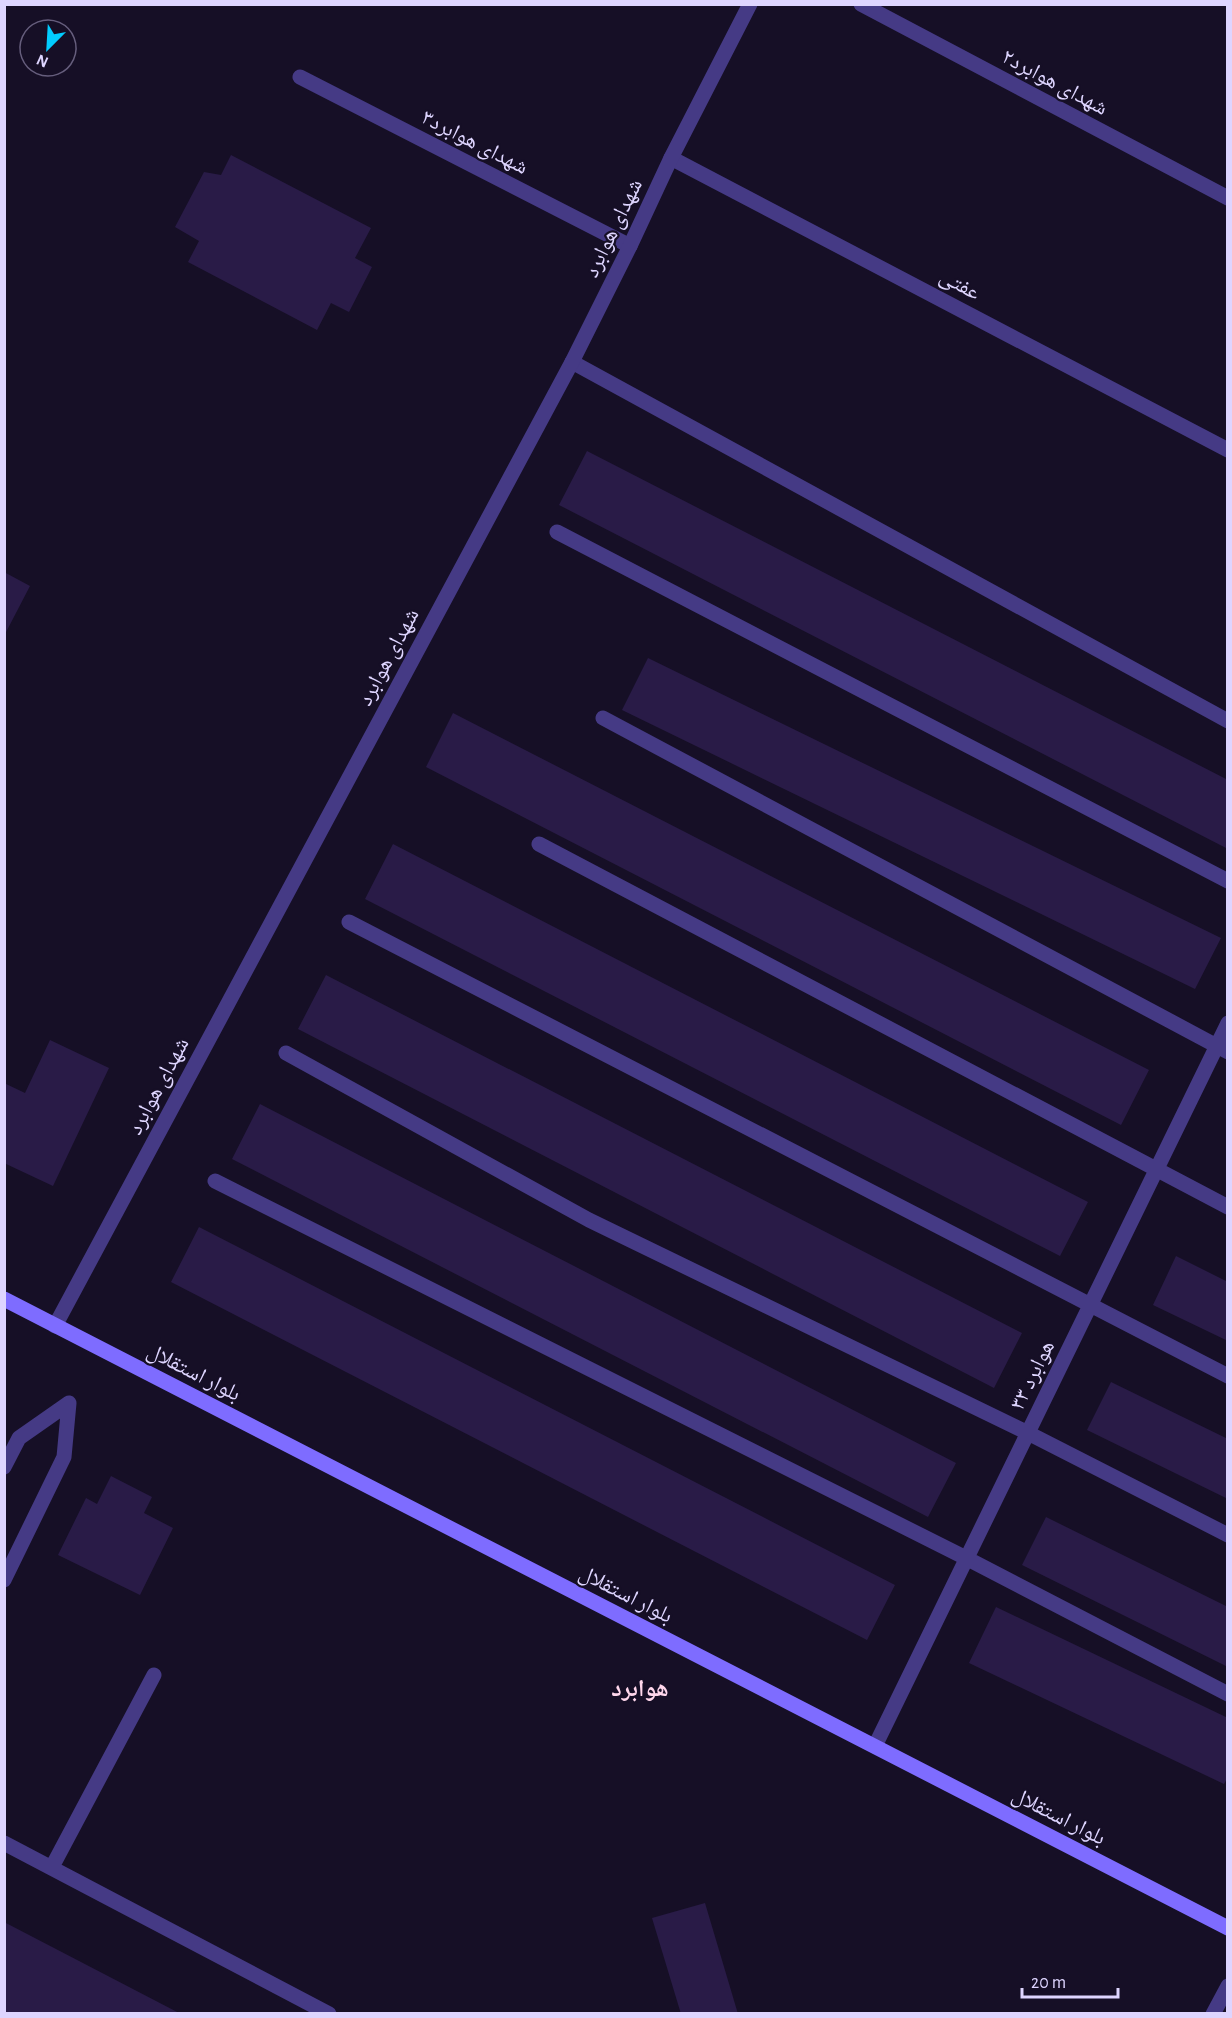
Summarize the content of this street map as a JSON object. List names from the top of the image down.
{
  "streets": {
    "main road": ["بلوار استقلال"],
    "street": [
      "شهدای هوابرد۲",
      "۳شهدای هوابرد",
      "شهدای هوابرد",
      "عفتی",
      "۳۳ هوابرد"
    ]
  },
  "crossings": [
    ["۳شهدای هوابرد", "شهدای هوابرد"],
    ["شهدای هوابرد", "عفتی"],
    ["شهدای هوابرد", "بلوار استقلال"],
    ["بلوار استقلال", "۳۳ هوابرد"]
  ],
  "districts": ["هوابرد"],
  "scale_bar": "20 m",
  "north": "bottom left"
}
